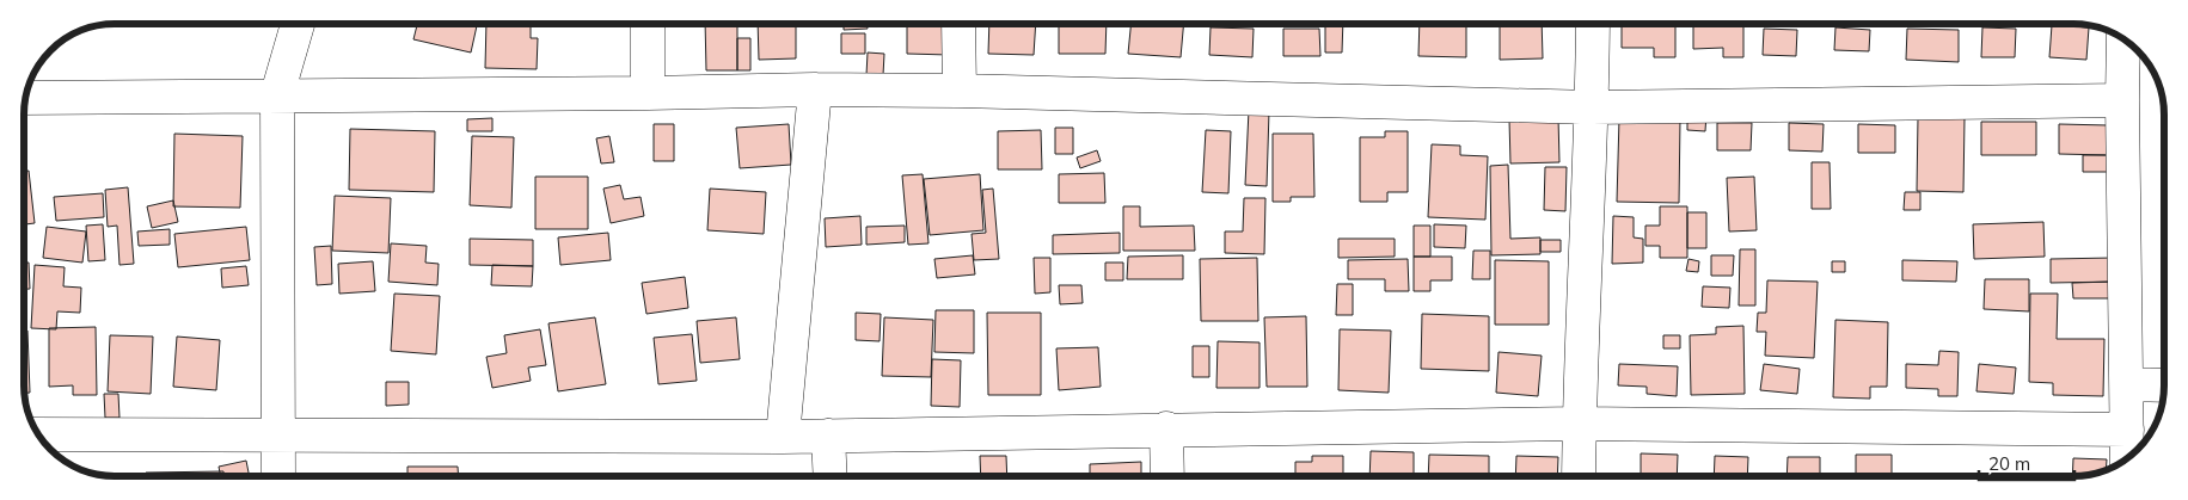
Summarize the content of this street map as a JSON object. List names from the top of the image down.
{
  "scale_bar": "20 m"
}
